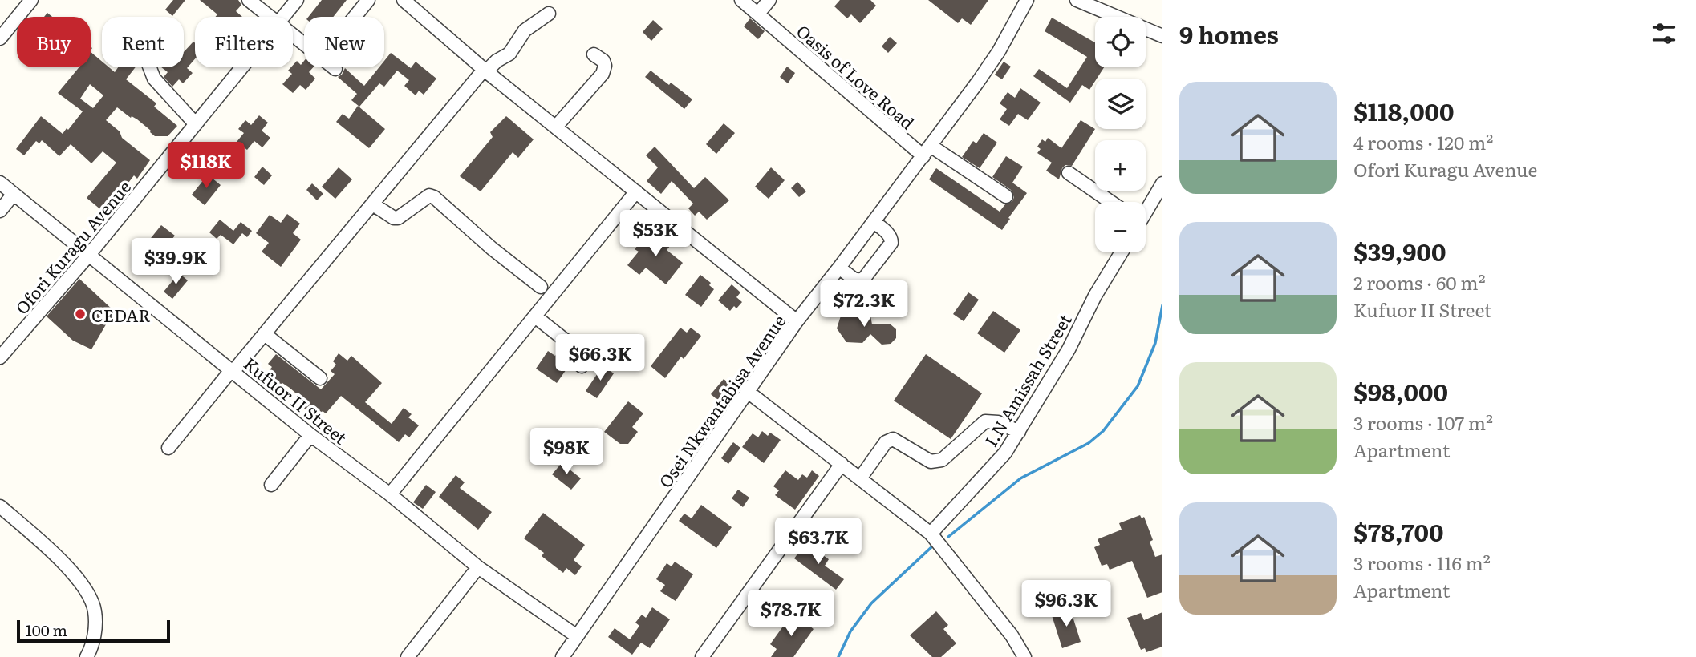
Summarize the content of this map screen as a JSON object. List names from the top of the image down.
{
  "streets": {
    "street": [
      "Oasis of Love Road",
      "Ofori Kuragu Avenue",
      "I.N Amissah Street",
      "Kufuor II Street",
      "Osei Nkwantabisa Avenue"
    ]
  },
  "crossings": [
    ["Oasis of Love Road", "Osei Nkwantabisa Avenue"],
    ["Ofori Kuragu Avenue", "Kufuor II Street"],
    ["Kufuor II Street", "Osei Nkwantabisa Avenue"]
  ],
  "places": ["CEDAR"],
  "scale_bar": "100 m",
  "page": {
    "heading": "9 homes",
    "map_buttons": ["+", "−"],
    "chip": [
      "Buy",
      "Rent",
      "Filters",
      "New"
    ],
    "list": [
      {
        "name": "$118,000",
        "note": "4 rooms · 120 m² · Ofori Kuragu Avenue"
      },
      {
        "name": "$39,900",
        "note": "2 rooms · 60 m² · Kufuor II Street"
      },
      {
        "name": "$98,000",
        "note": "3 rooms · 107 m² · Apartment"
      },
      {
        "name": "$78,700",
        "note": "3 rooms · 116 m² · Apartment"
      }
    ],
    "price": [
      "$118K",
      "$53K",
      "$39.9K",
      "$72.3K",
      "$66.3K",
      "$98K",
      "$63.7K",
      "$96.3K",
      "$78.7K"
    ],
    "scale": "100 m"
  }
}
